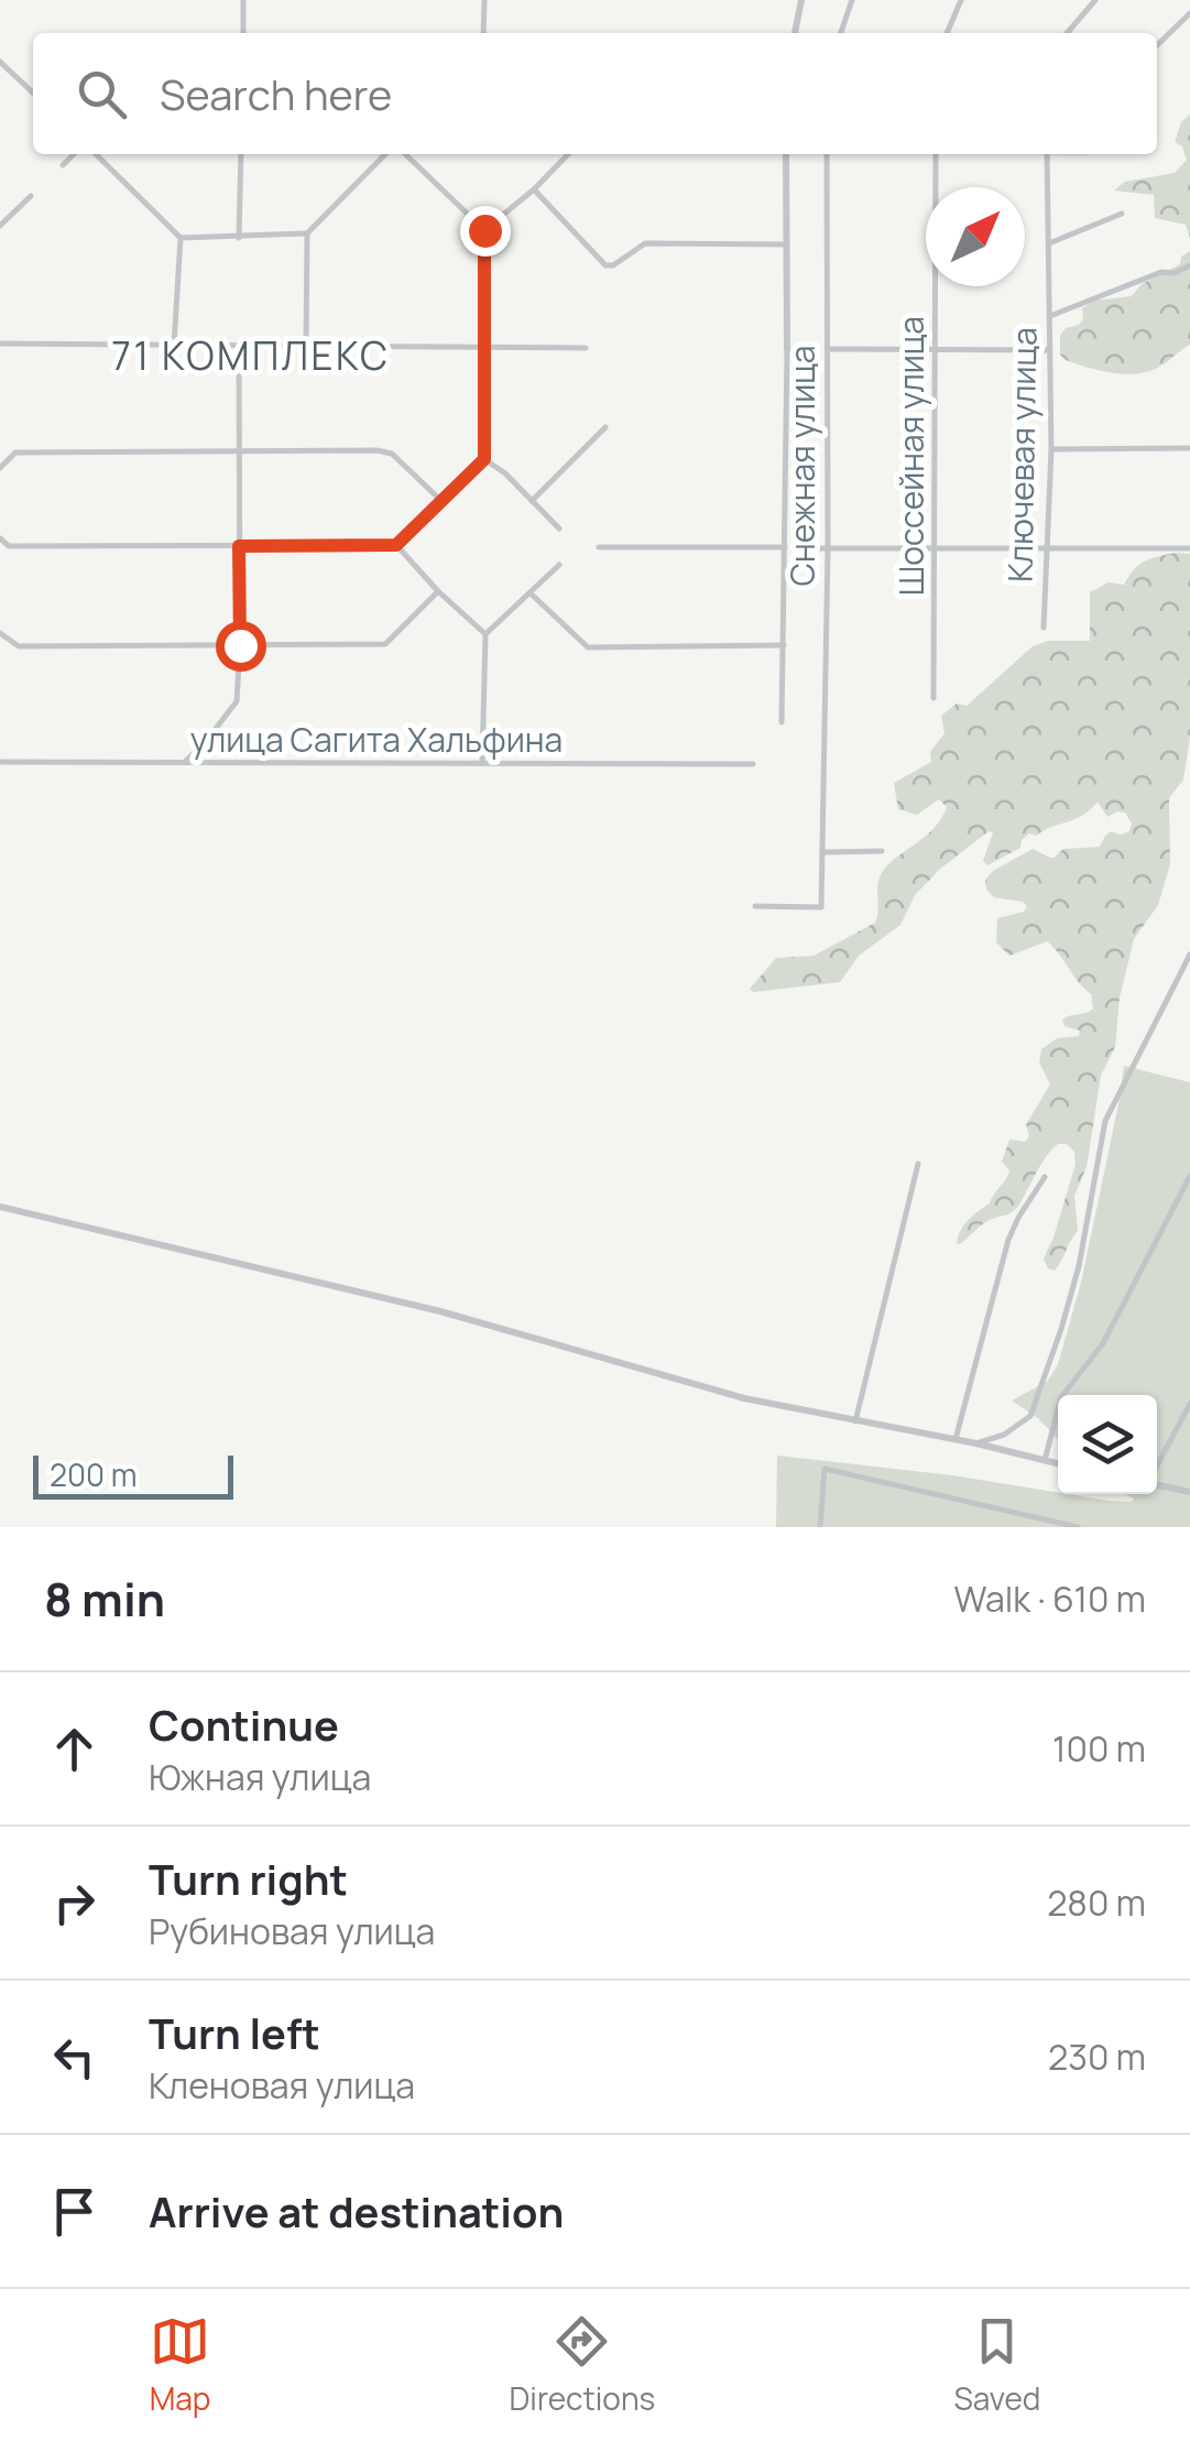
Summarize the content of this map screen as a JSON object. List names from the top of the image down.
{
  "streets": {
    "street": [
      "Ключевая улица",
      "Шоссейная улица",
      "Снежная улица",
      "улица Сагита Хальфина"
    ]
  },
  "districts": ["71 КОМПЛЕКС"],
  "scale_bar": "200 m",
  "north": "top right",
  "page": {
    "search": "Search here",
    "scale": "200 m",
    "heading": ["8 min", "Walk · 610 m"],
    "list": [
      ["Continue", "Южная улица", "100 m"],
      ["Turn right", "Рубиновая улица", "280 m"],
      ["Turn left", "Кленовая улица", "230 m"],
      "Arrive at destination"
    ],
    "nav": ["Map", "Directions", "Saved"]
  }
}
